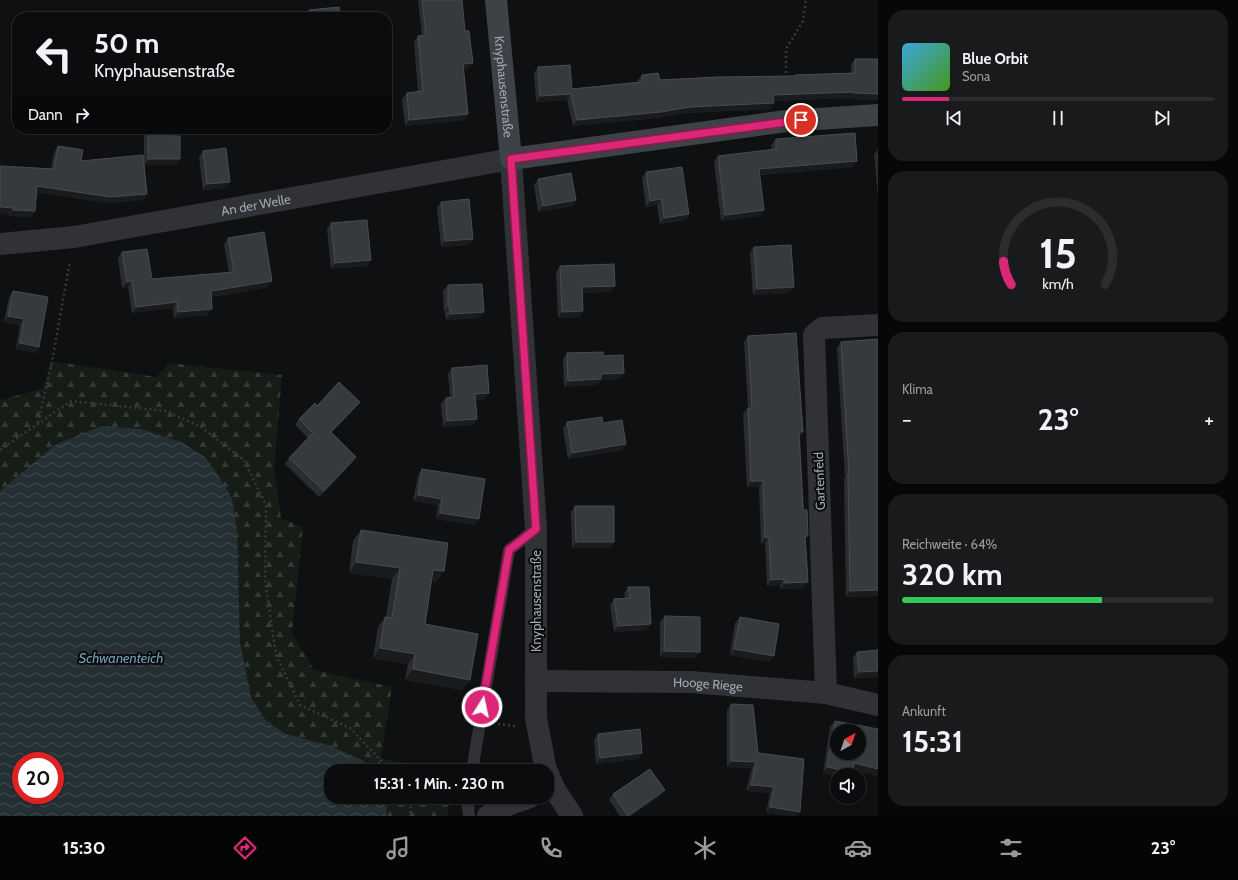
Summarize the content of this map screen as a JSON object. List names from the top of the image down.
{
  "streets": {
    "main road": ["Knyphausenstraße"],
    "street": ["An der Welle", "Gartenfeld", "Hooge Riege"]
  },
  "crossings": [
    ["Knyphausenstraße", "An der Welle"],
    ["Knyphausenstraße", "Hooge Riege"],
    ["Gartenfeld", "Hooge Riege"]
  ],
  "water": ["Schwanenteich"],
  "north": "top right",
  "page": {
    "turn": ["50 m", "Knyphausenstraße"],
    "song": ["Blue Orbit", "Sona"],
    "then": "Dann",
    "tile": [
      "Klima",
      ["Reichweite · 64%", "320 km"],
      ["Ankunft", "15:31"]
    ],
    "heat": ["−", "23°", "+"],
    "limit": "20",
    "trip": "15:31 · 1 Min. · 230 m",
    "tabs": ["15:30", "23°"],
    "gauge": ["15", "km/h"]
  }
}
